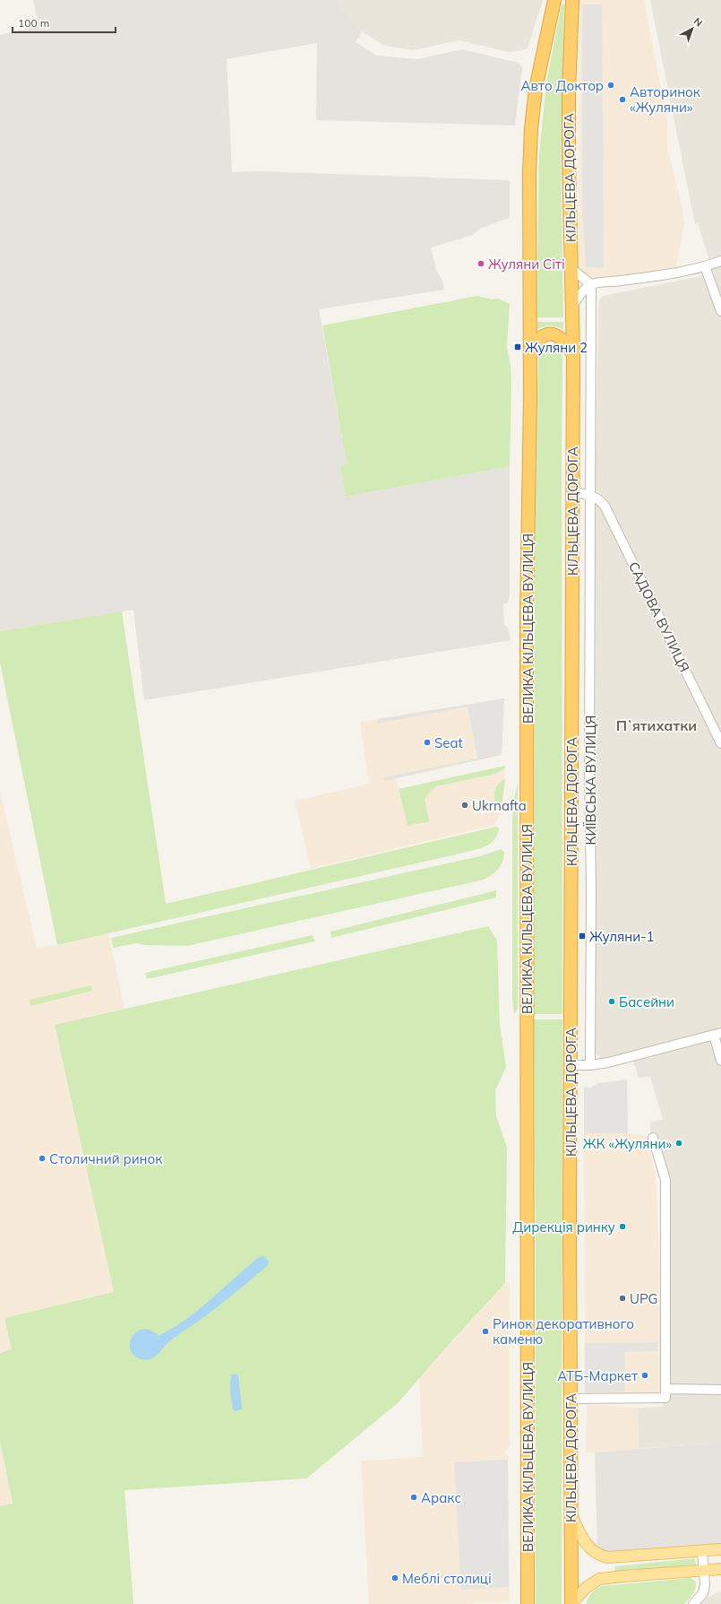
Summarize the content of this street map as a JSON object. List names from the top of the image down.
{
  "streets": {
    "highway": ["КІЛЬЦЕВА ДОРОГА", "ВЕЛИКА КІЛЬЦЕВА ВУЛИЦЯ"],
    "street": ["САДОВА ВУЛИЦЯ", "КИЇВСЬКА ВУЛИЦЯ"]
  },
  "crossings": [
    ["КІЛЬЦЕВА ДОРОГА", "САДОВА ВУЛИЦЯ"],
    ["САДОВА ВУЛИЦЯ", "КИЇВСЬКА ВУЛИЦЯ"]
  ],
  "districts": ["Пʼятихатки"],
  "places": {
    "other": [
      "Авто Доктор",
      "Авторинок «Жуляни»",
      "Жуляни Сіті",
      "Seat",
      "Ukrnafta",
      "Басейни",
      "ЖК «Жуляни»",
      "Столичний ринок",
      "Дирекція ринку",
      "UPG",
      "Ринок декоративного каменю",
      "АТБ-Маркет",
      "Аракс",
      "Меблі столиці"
    ],
    "transit": ["Жуляни 2", "Жуляни-1"]
  },
  "scale_bar": "100 m",
  "north": "top right"
}
